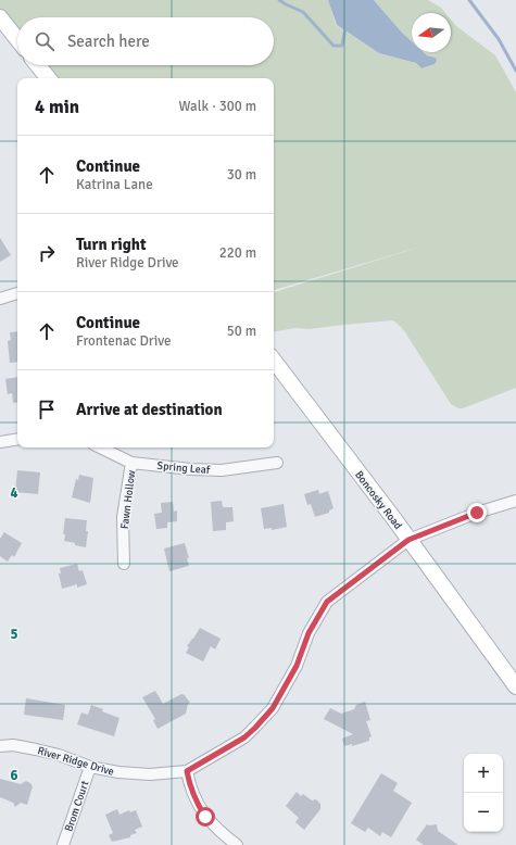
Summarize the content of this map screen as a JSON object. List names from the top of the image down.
{
  "streets": {
    "street": [
      "Spring Leaf",
      "Fawn Hollow",
      "Boncosky Road",
      "River Ridge Drive",
      "Brom Court"
    ]
  },
  "crossings": [
    ["Spring Leaf", "Fawn Hollow"],
    ["Boncosky Road", "River Ridge Drive"],
    ["River Ridge Drive", "Brom Court"]
  ],
  "north": "left",
  "page": {
    "search": "Search here",
    "heading": ["4 min", "Walk · 300 m"],
    "list": [
      ["Continue", "Katrina Lane", "30 m"],
      ["Turn right", "River Ridge Drive", "220 m"],
      ["Continue", "Frontenac Drive", "50 m"],
      "Arrive at destination"
    ],
    "map_buttons": ["+", "−"]
  },
  "grid": {
    "rows": ["4", "5", "6"]
  }
}
